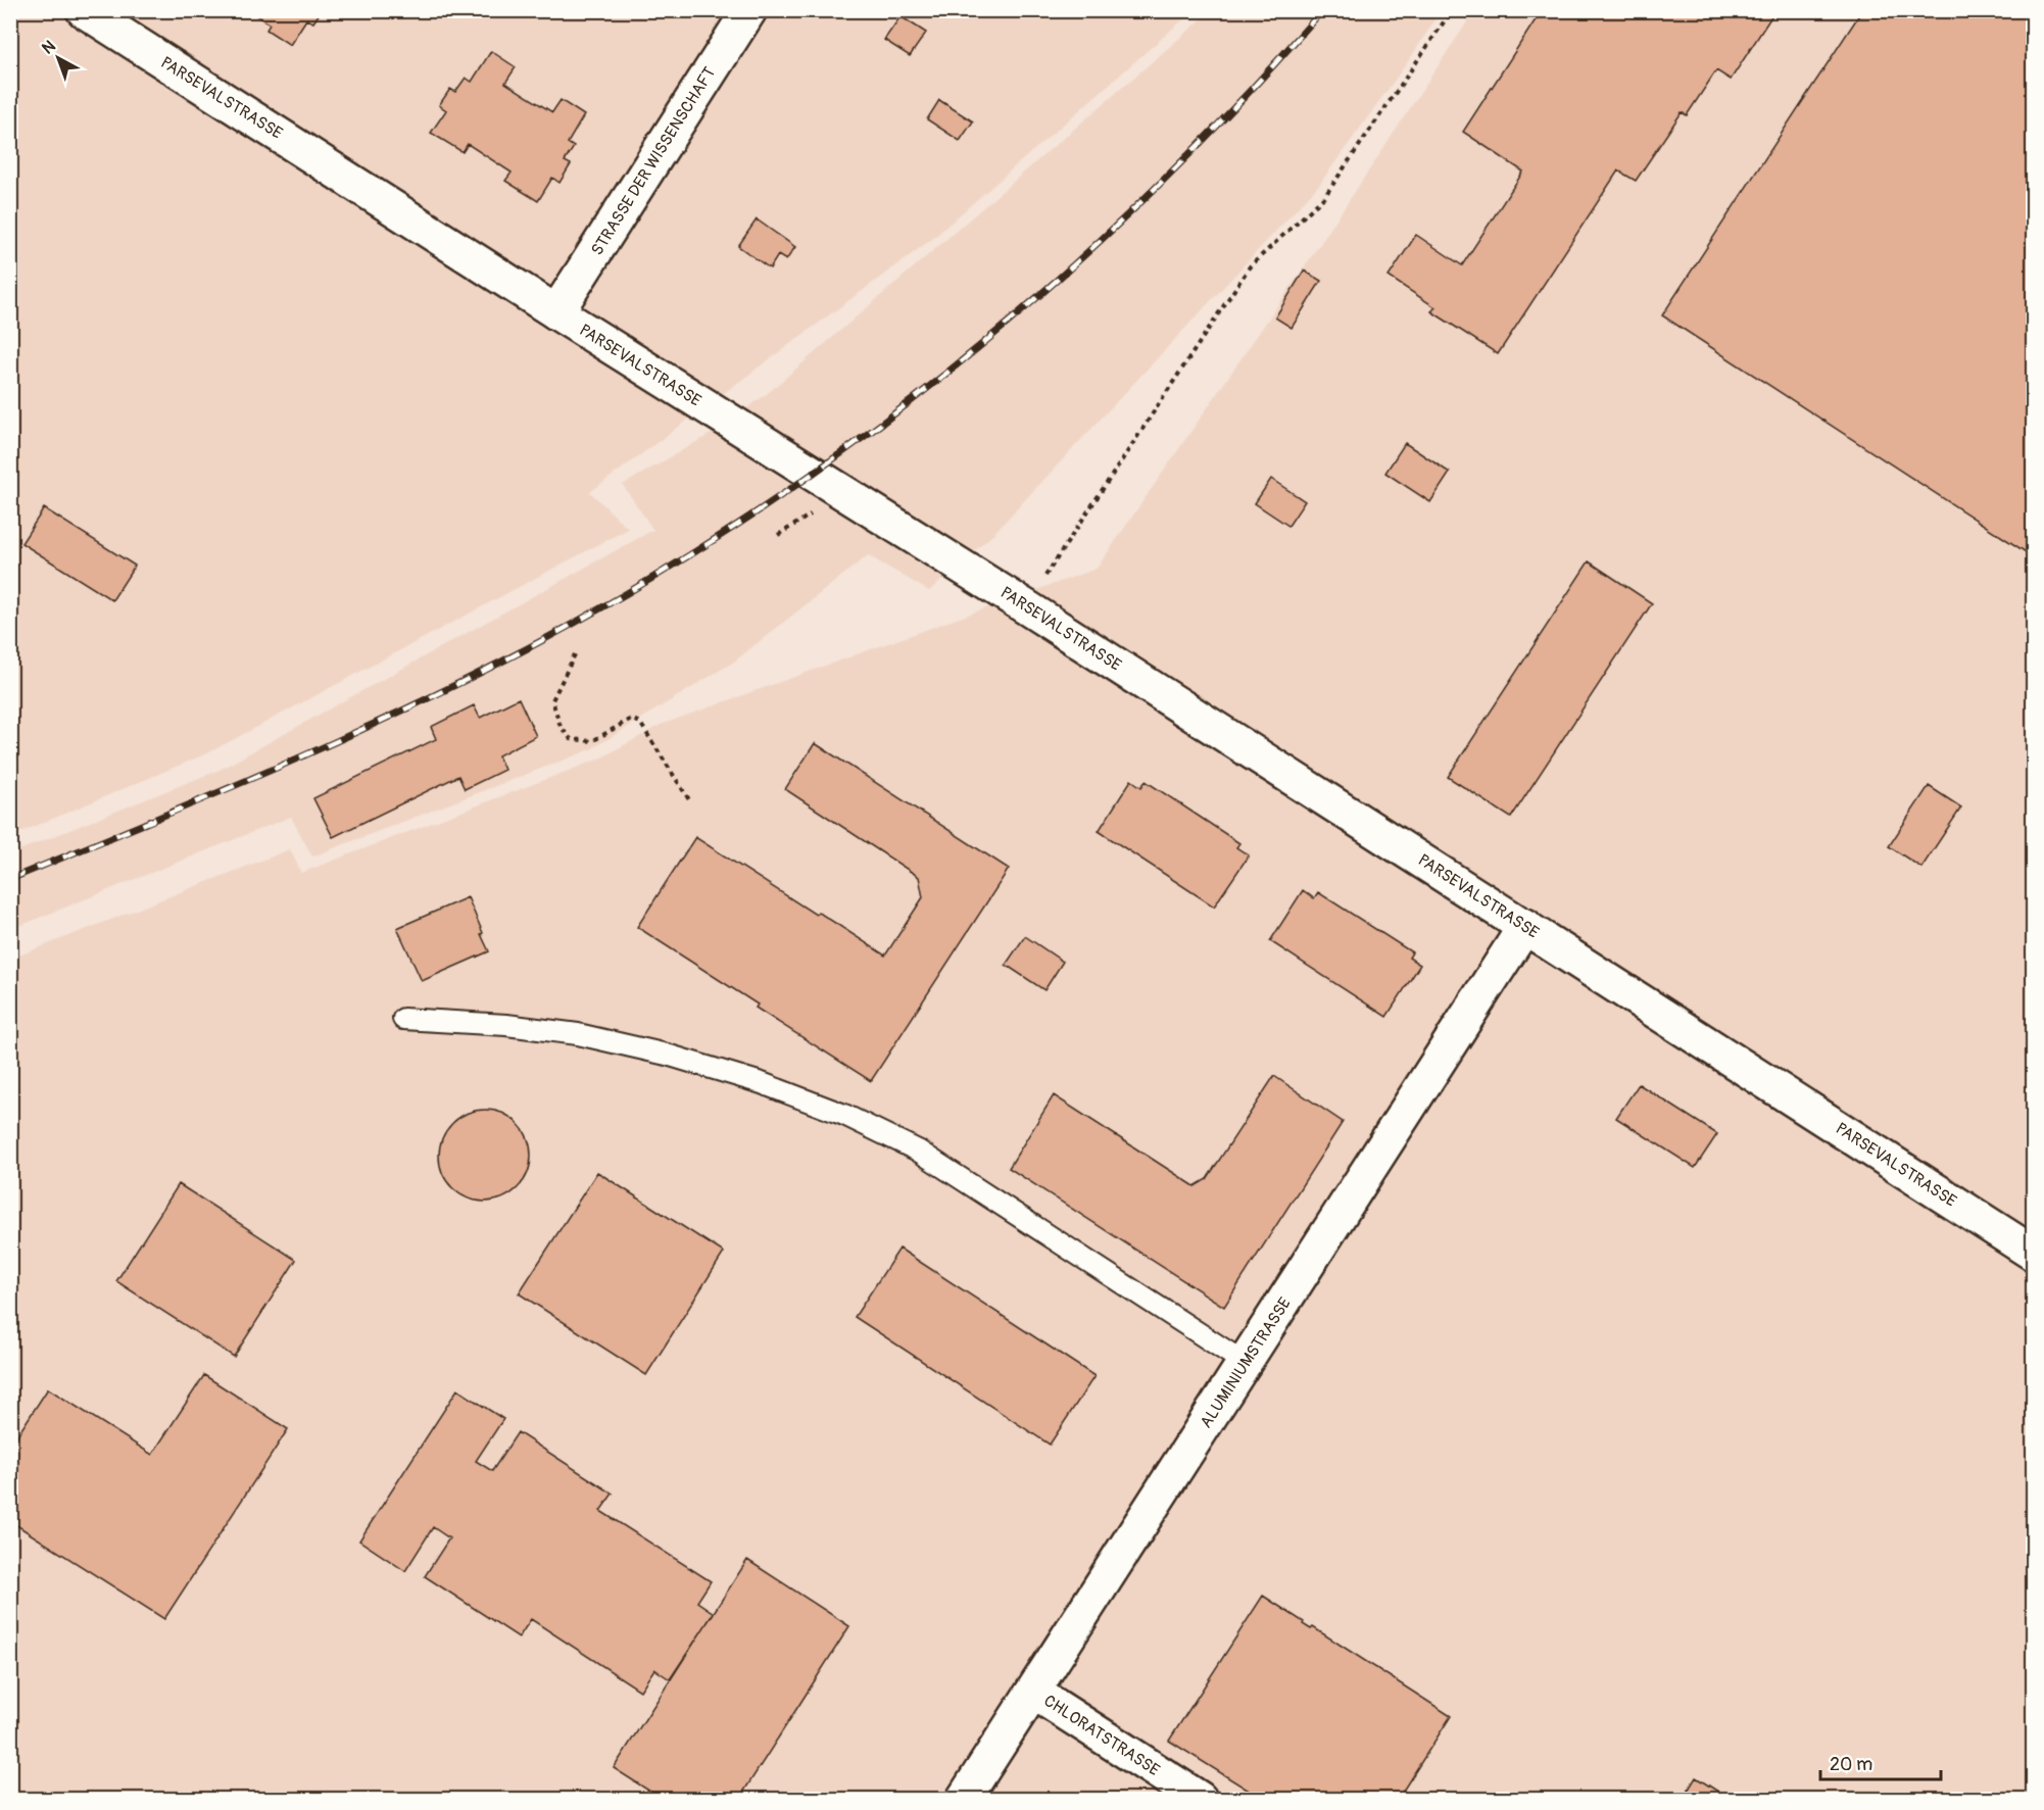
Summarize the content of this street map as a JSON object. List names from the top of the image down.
{
  "streets": {
    "street": [
      "PARSEVALSTRASSE",
      "STRASSE DER WISSENSCHAFT",
      "ALUMINIUMSTRASSE",
      "CHLORATSTRASSE"
    ]
  },
  "crossings": [
    ["PARSEVALSTRASSE", "STRASSE DER WISSENSCHAFT"],
    ["PARSEVALSTRASSE", "ALUMINIUMSTRASSE"],
    ["ALUMINIUMSTRASSE", "CHLORATSTRASSE"]
  ],
  "scale_bar": "20 m",
  "north": "top left"
}
